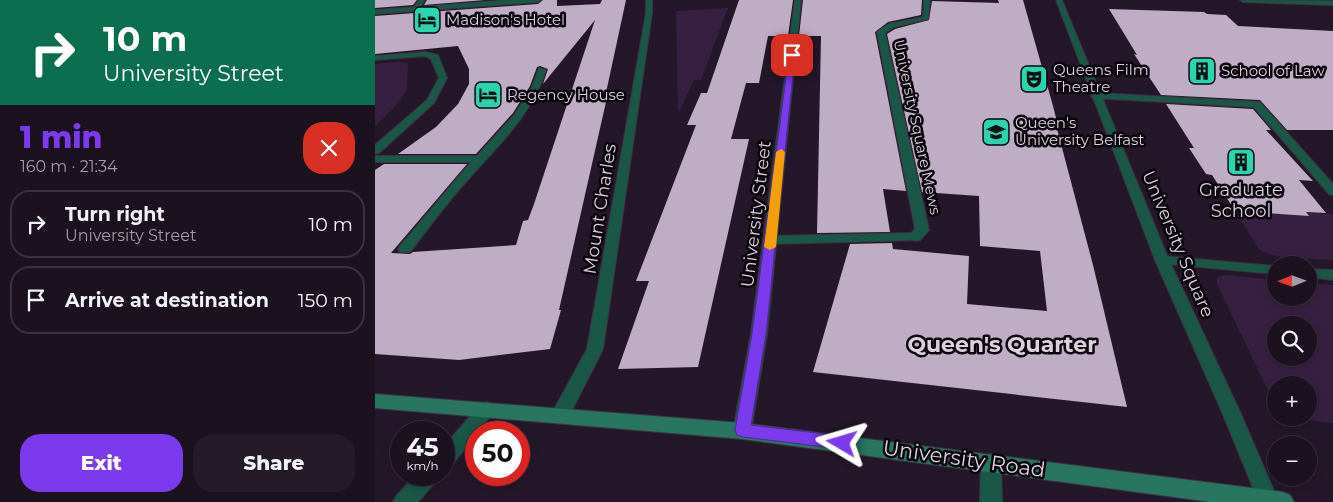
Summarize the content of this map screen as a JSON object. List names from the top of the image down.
{
  "streets": {
    "main road": ["University Road"],
    "street": [
      "University Square Mews",
      "Mount Charles",
      "University Street",
      "University Square"
    ]
  },
  "crossings": [
    ["University Square Mews", "University Street"],
    ["Mount Charles", "University Road"],
    ["University Street", "University Road"],
    ["University Square", "University Road"]
  ],
  "districts": ["Queen's Quarter"],
  "places": {
    "hotel": ["Madison's Hotel", "Regency House"],
    "building": ["School of Law", "Graduate School"],
    "theatre": ["Queens Film Theatre"],
    "school or university": ["Queen's University Belfast"]
  },
  "north": "left",
  "page": {
    "turn": ["10 m", "University Street"],
    "heading": ["1 min", "160 m · 21:34"],
    "list": [
      {
        "name": "Turn right",
        "note": "University Street",
        "value": "10 m"
      },
      {
        "name": "Arrive at destination",
        "value": "150 m"
      }
    ],
    "map_buttons": ["+", "−"],
    "speed": "45 km/h",
    "limit": "50",
    "buttons": ["Exit", "Share"]
  }
}
